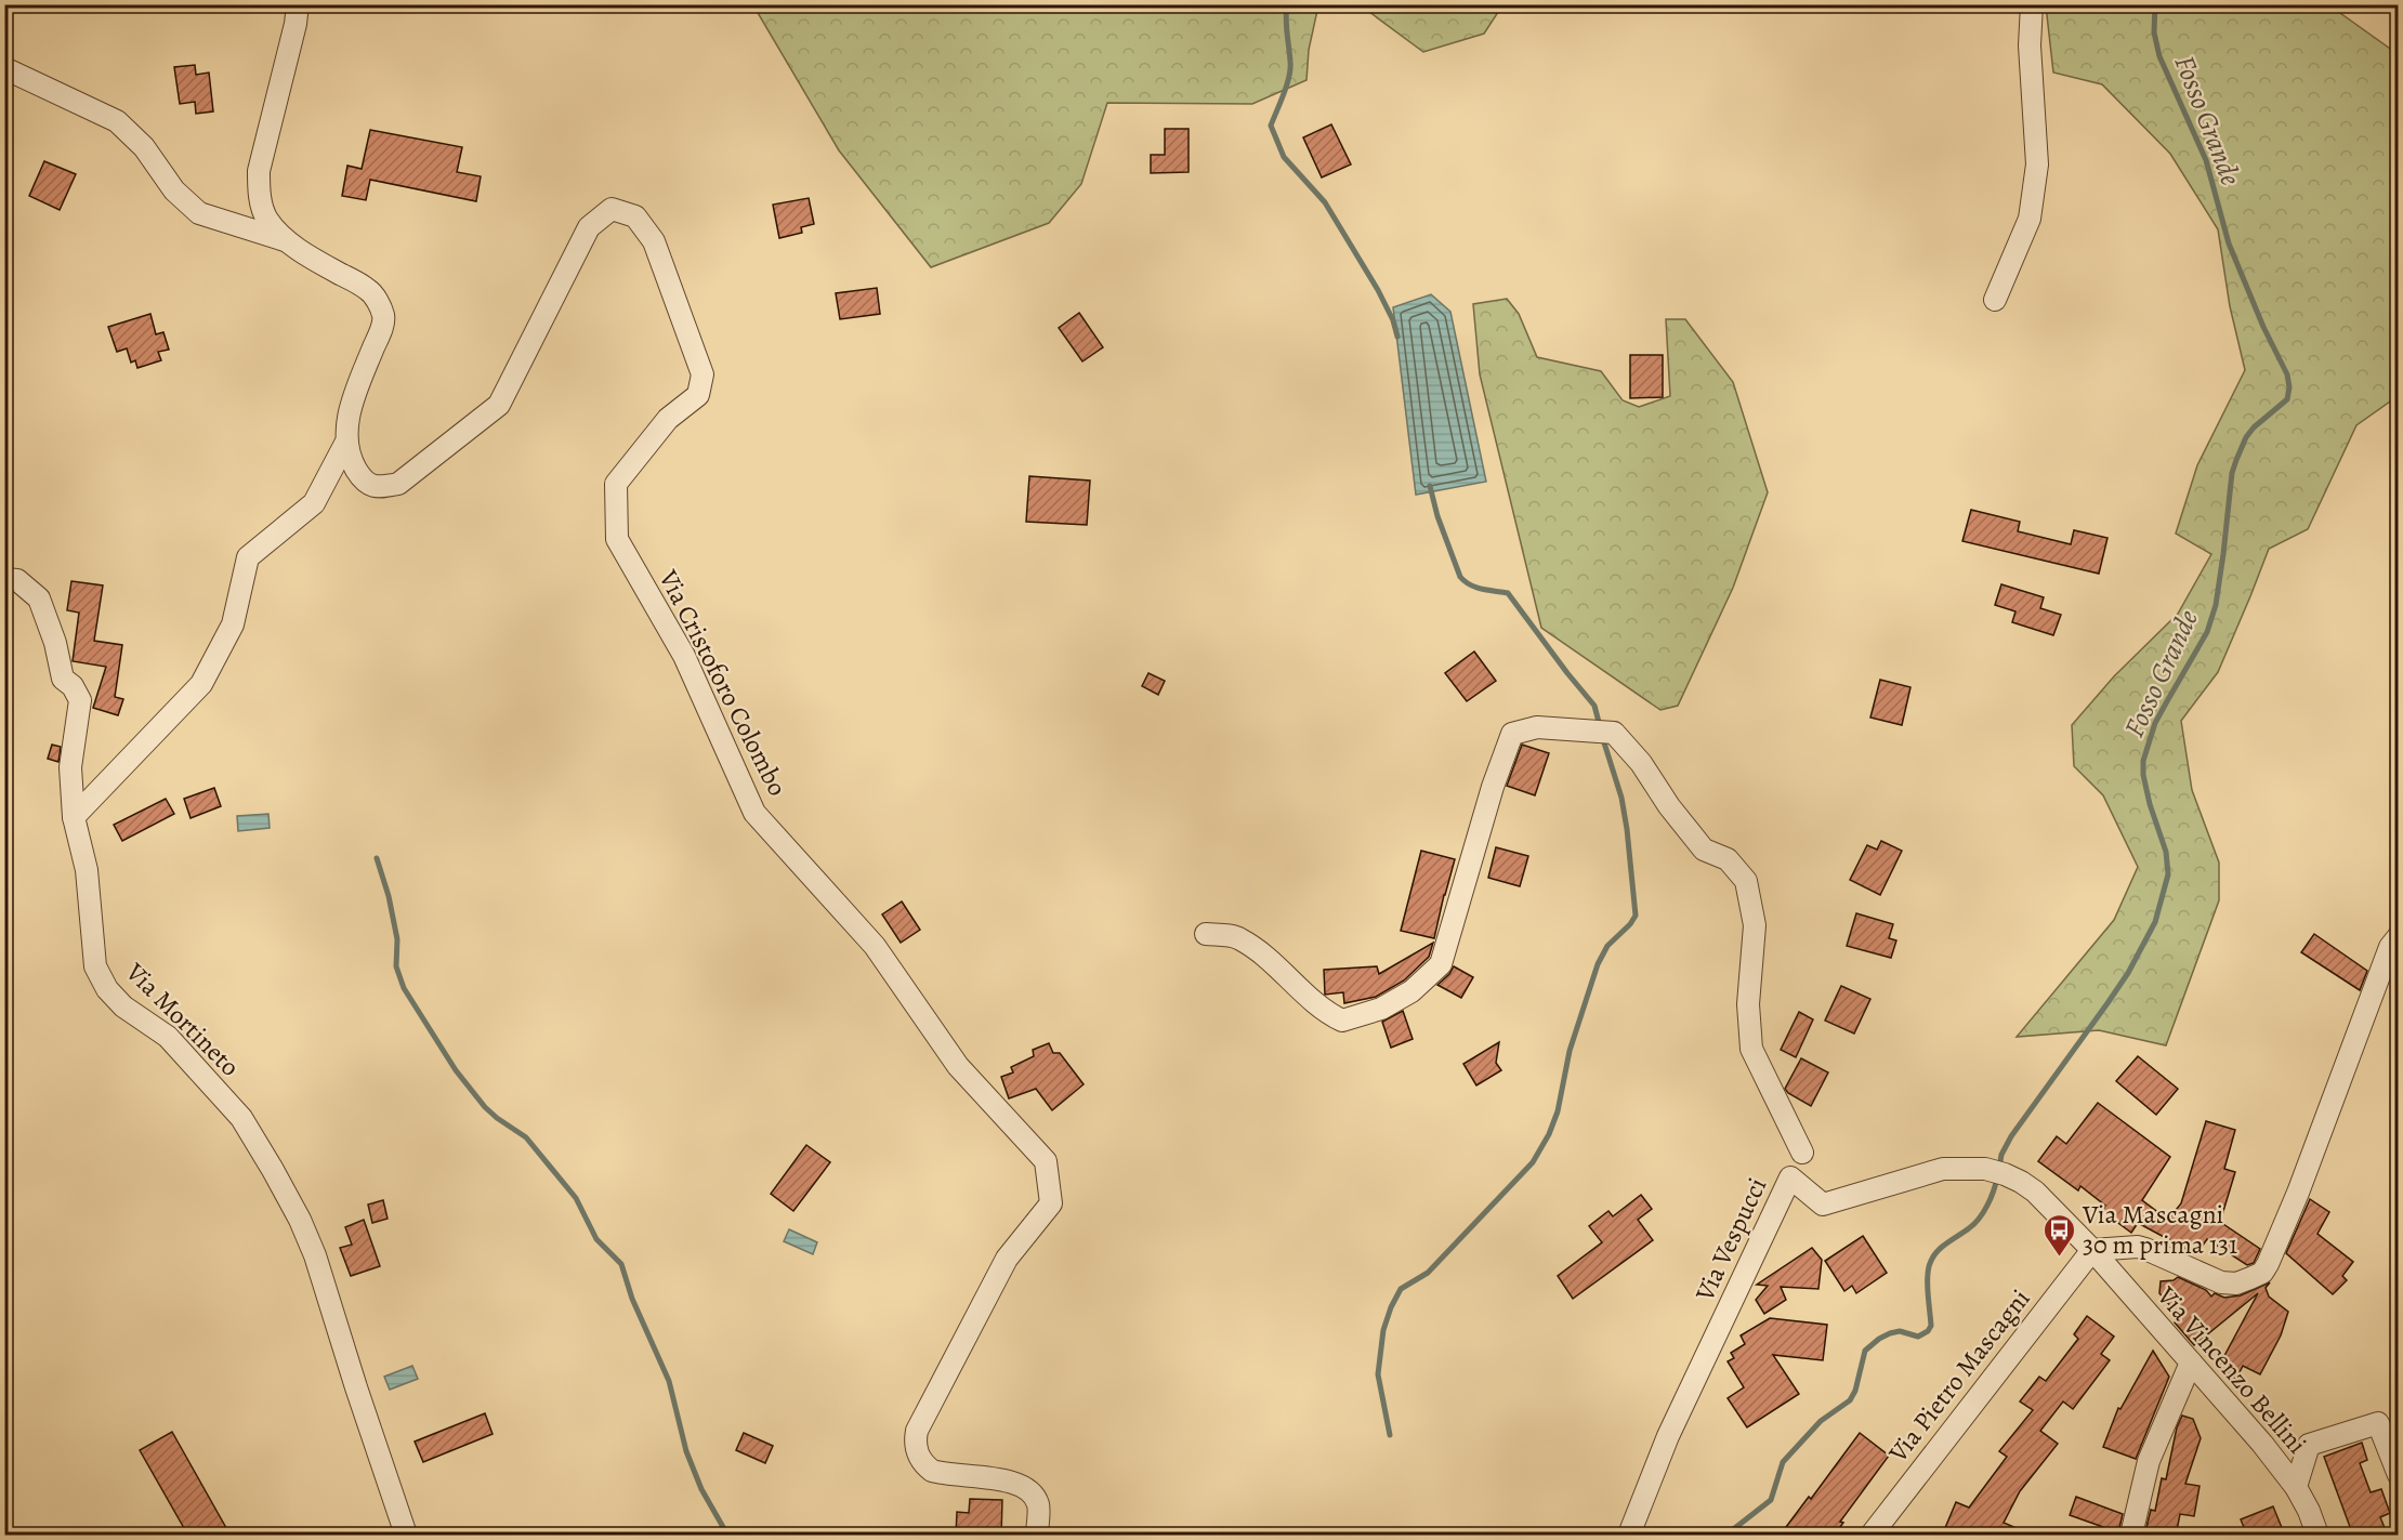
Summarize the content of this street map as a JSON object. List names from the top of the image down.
{
  "streets": {
    "street": [
      "Via Cristoforo Colombo",
      "Via Mortineto",
      "Via Vespucci",
      "Via Vincenzo Bellini",
      "Via Pietro Mascagni"
    ]
  },
  "crossings": [
    ["Via Vespucci", "Via Vincenzo Bellini"],
    ["Via Vespucci", "Via Pietro Mascagni"],
    ["Via Vincenzo Bellini", "Via Pietro Mascagni"]
  ],
  "water": ["Fosso Grande"],
  "places": {
    "bus stop": ["Via Mascagni 30 m prima 131"]
  }
}
